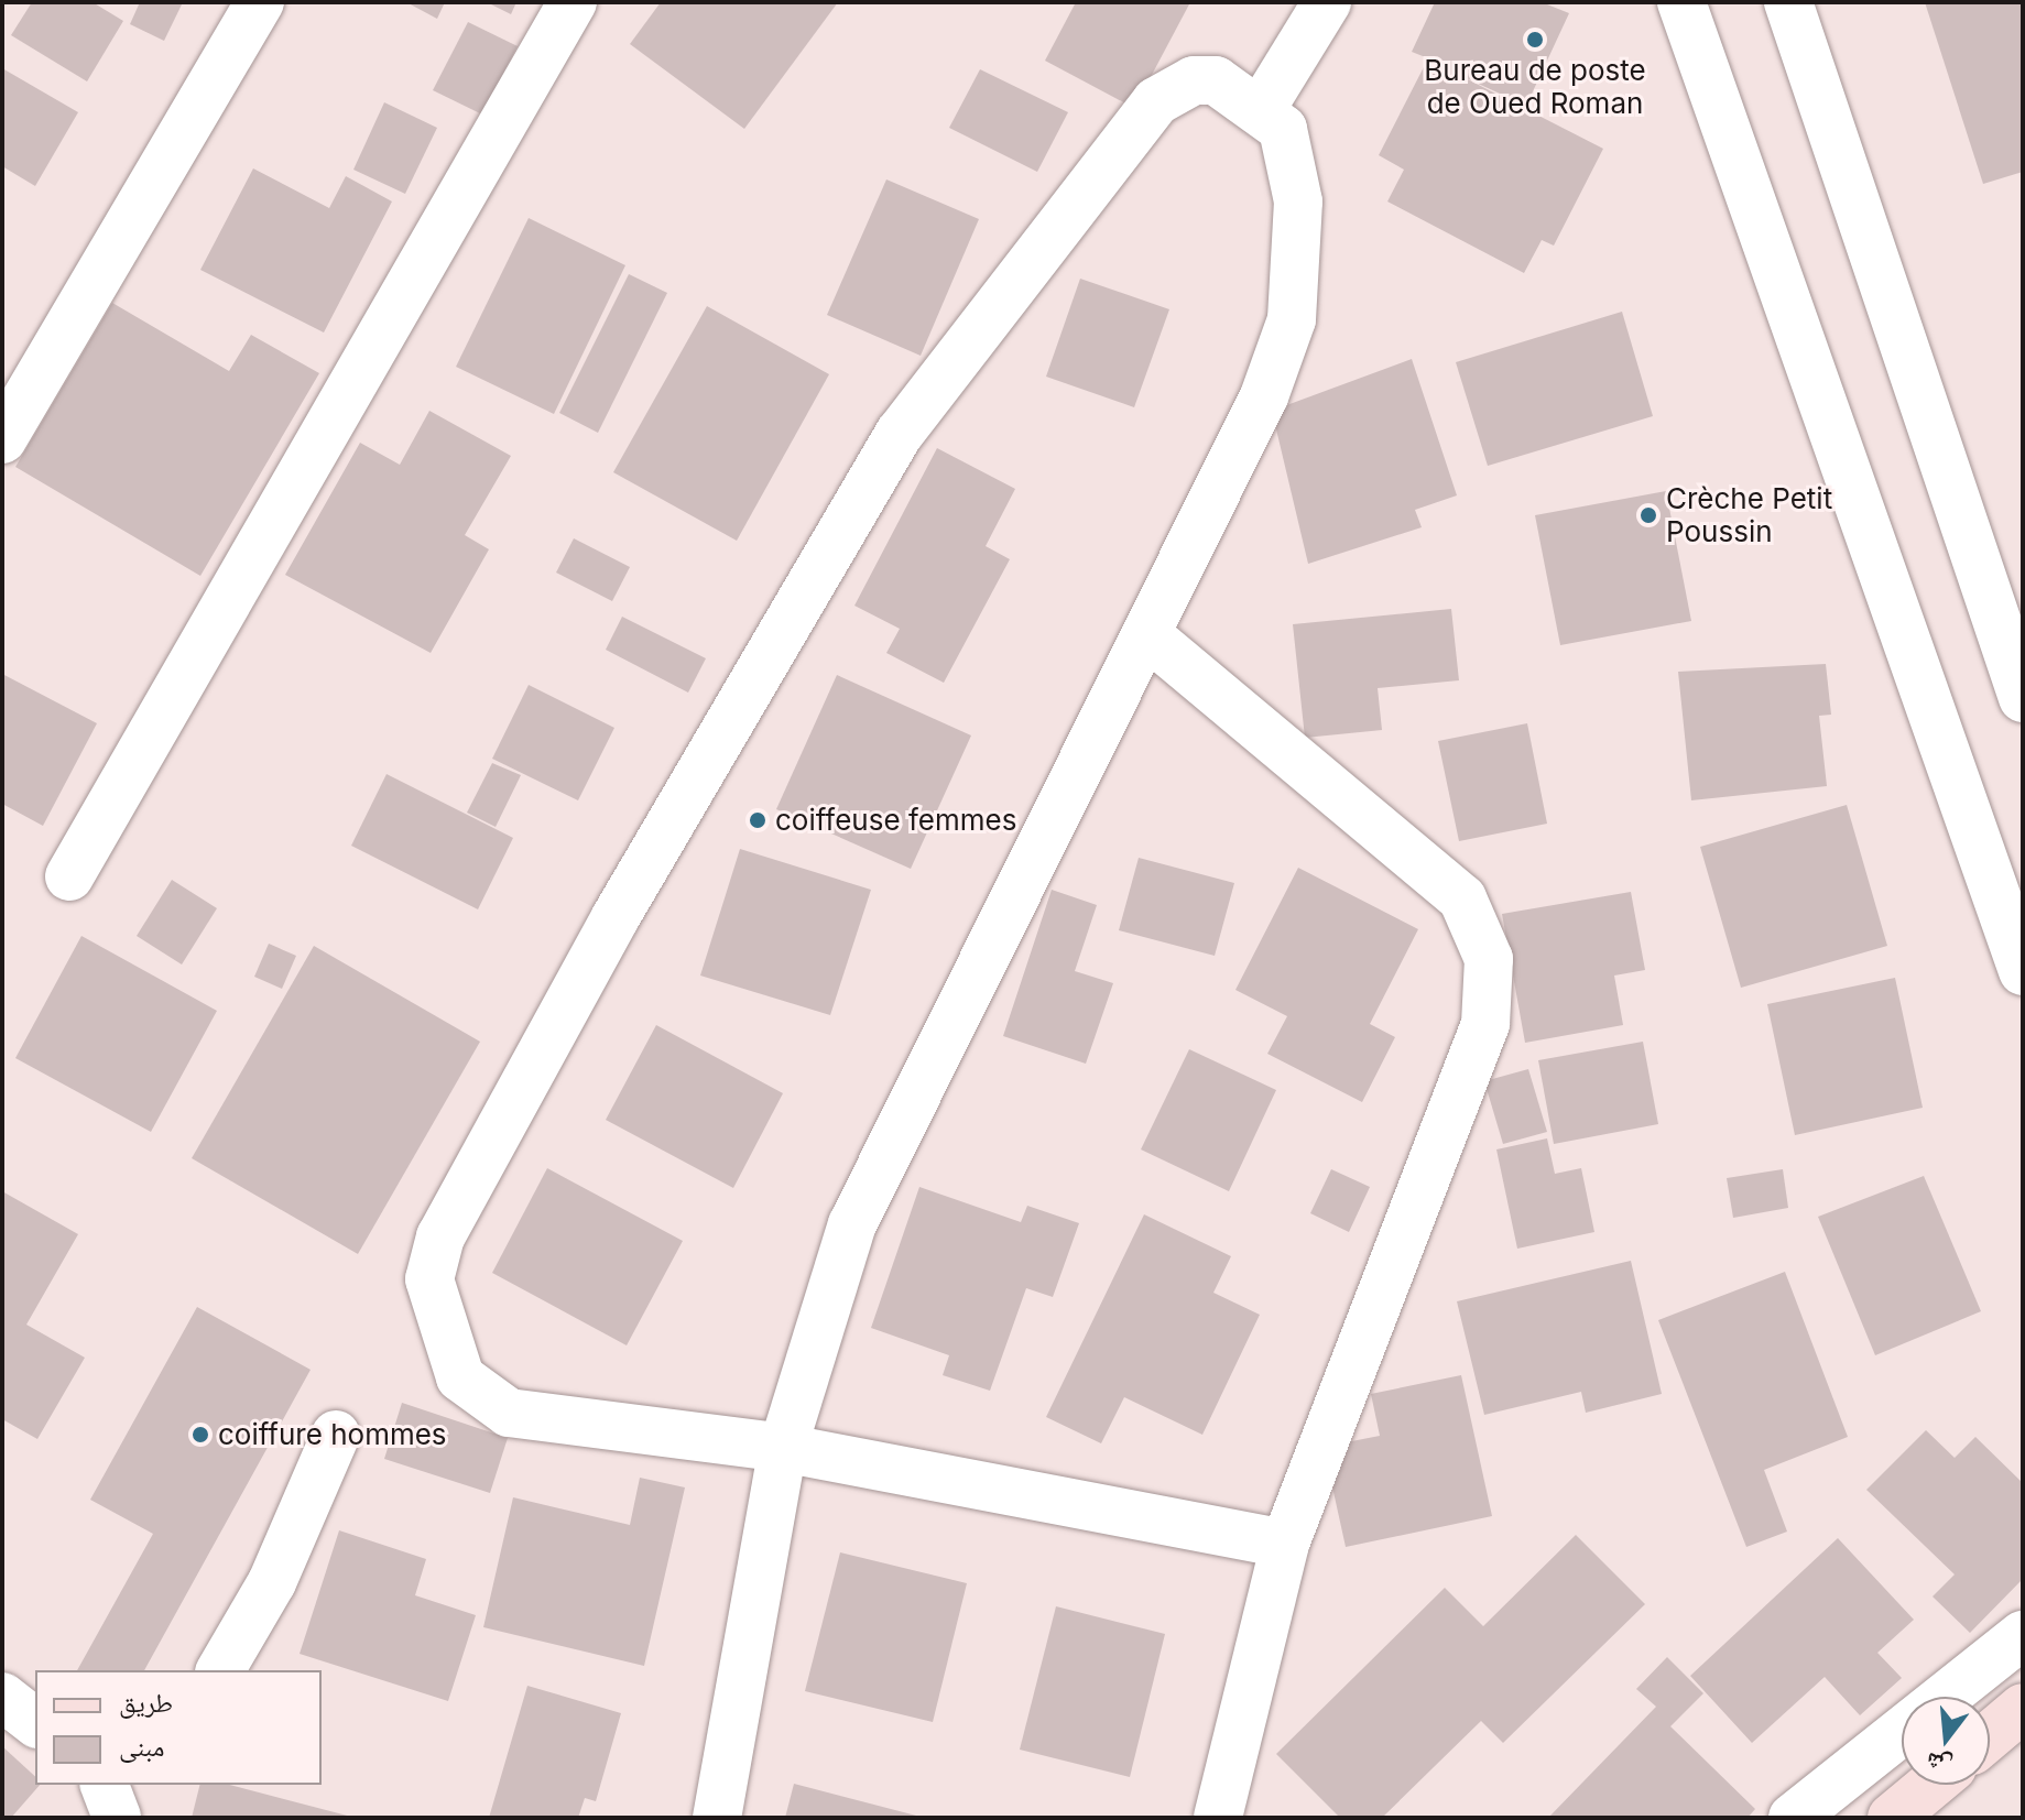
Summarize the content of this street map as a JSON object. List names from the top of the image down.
{
  "places": [
    "Bureau de poste de Oued Roman",
    "Crèche Petit Poussin",
    "coiffeuse femmes",
    "coiffure hommes"
  ],
  "legend": ["طريق", "مبنى"],
  "north": "bottom"
}
